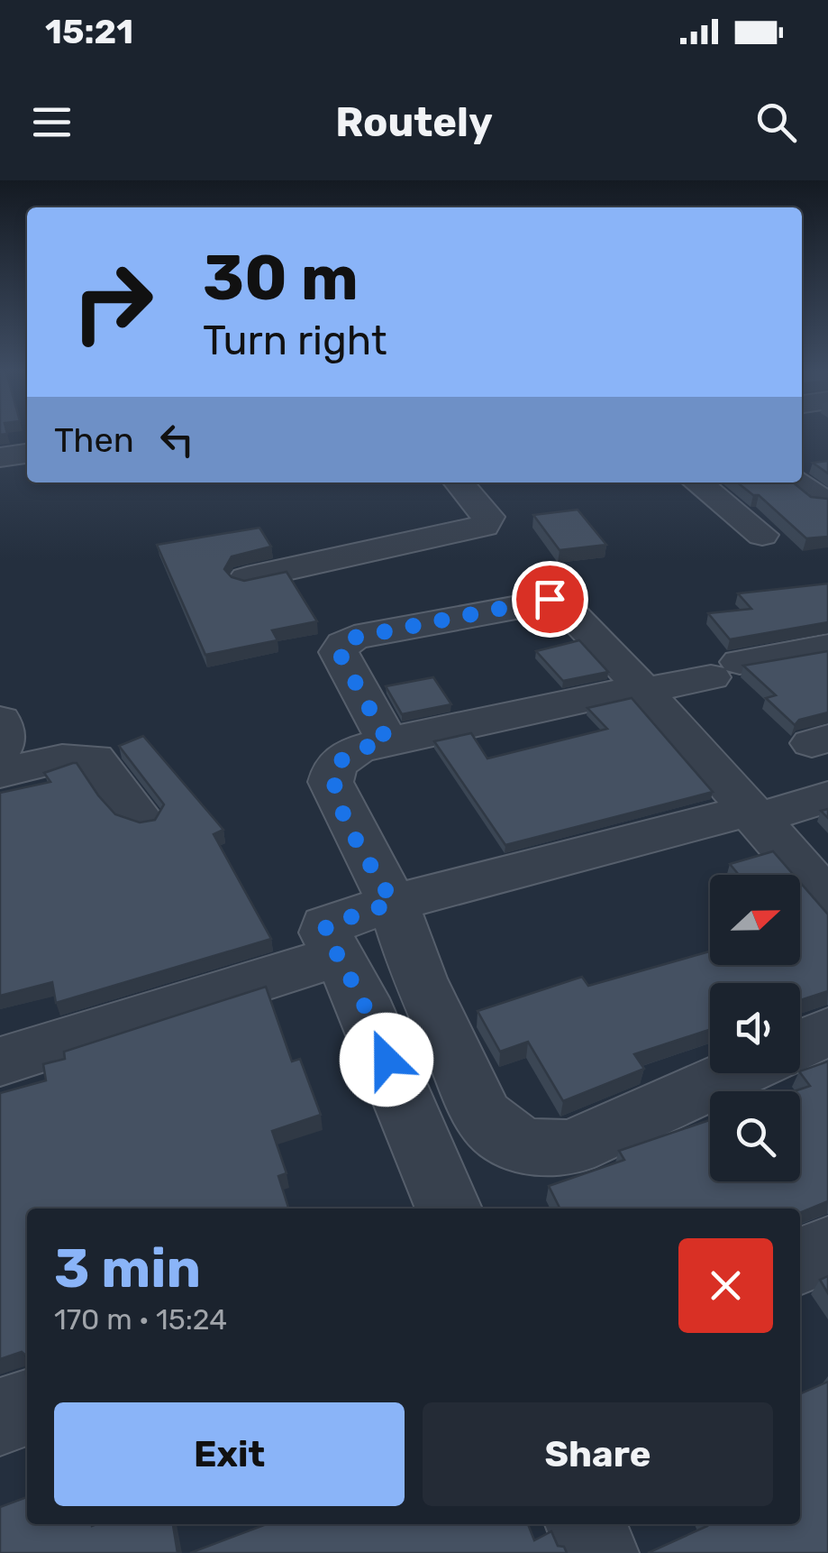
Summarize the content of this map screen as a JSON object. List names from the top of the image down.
{
  "north": "right",
  "page": {
    "status": "15:21",
    "header": "Routely",
    "turn": ["30 m", "Turn right"],
    "then": "Then",
    "heading": ["3 min", "170 m · 15:24"],
    "buttons": ["Exit", "Share"]
  }
}
